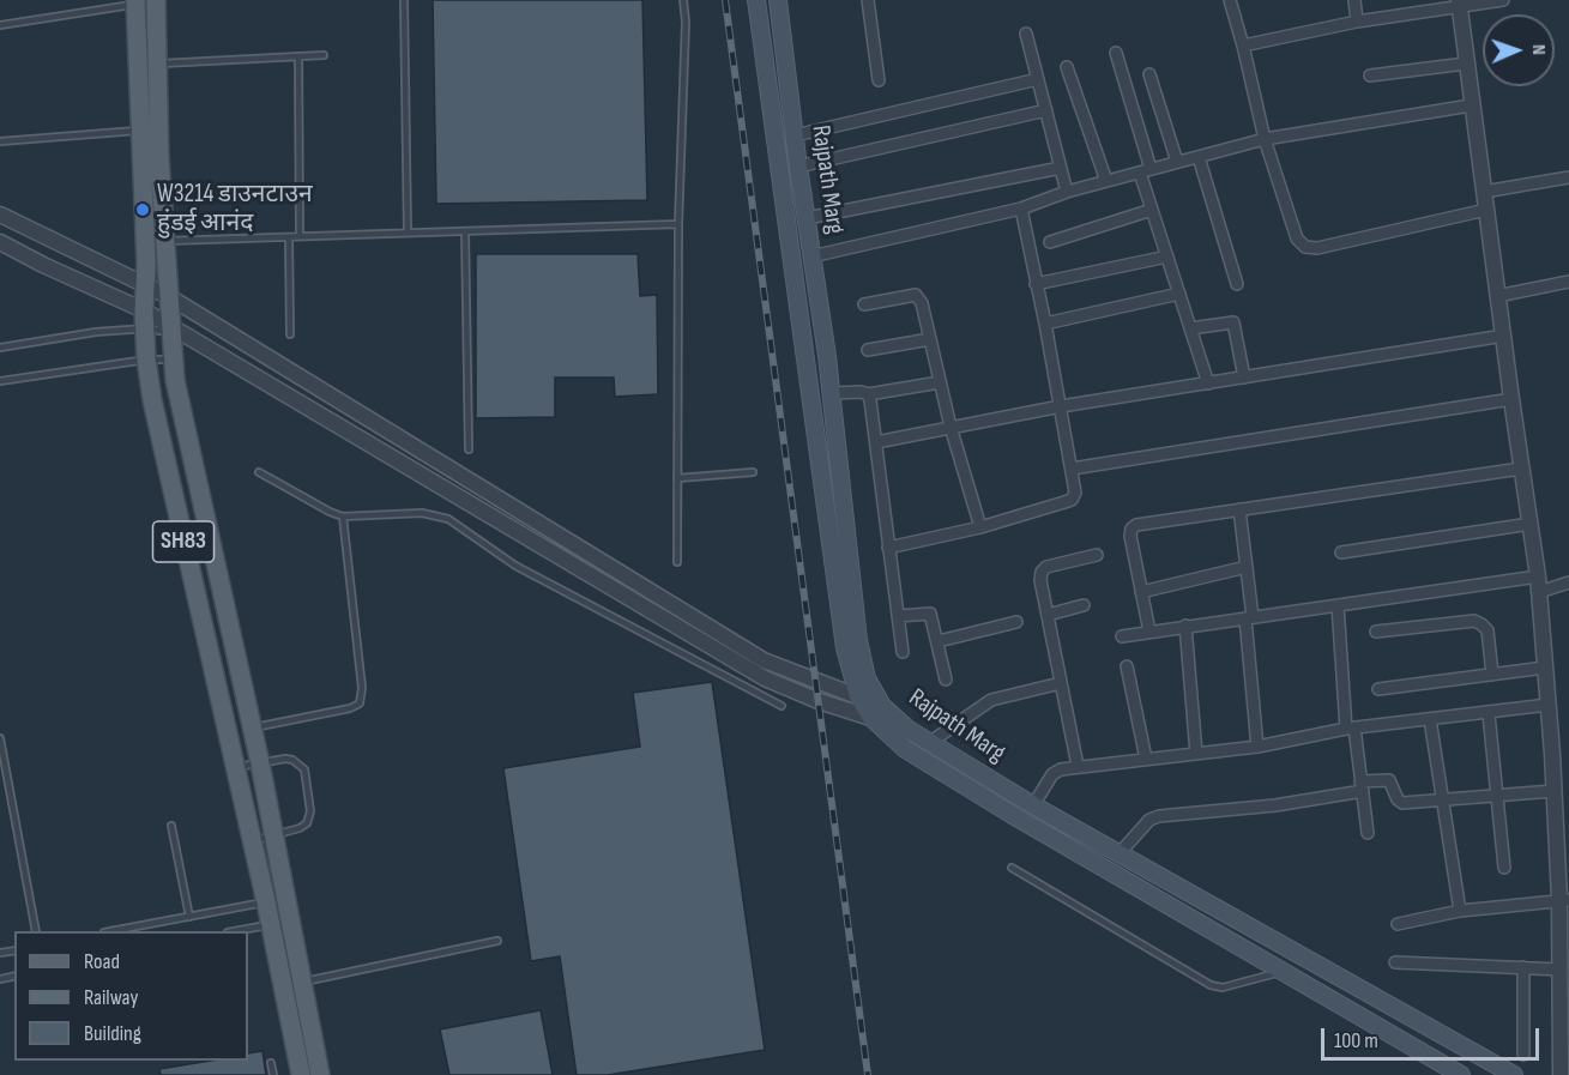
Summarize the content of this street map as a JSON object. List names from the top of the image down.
{
  "streets": {
    "main road": ["Rajpath Marg", "SH83"]
  },
  "places": ["W3214 डाउनटाउन हुंडई आनंद"],
  "legend": ["Road", "Railway", "Building"],
  "scale_bar": "100 m",
  "north": "right"
}
